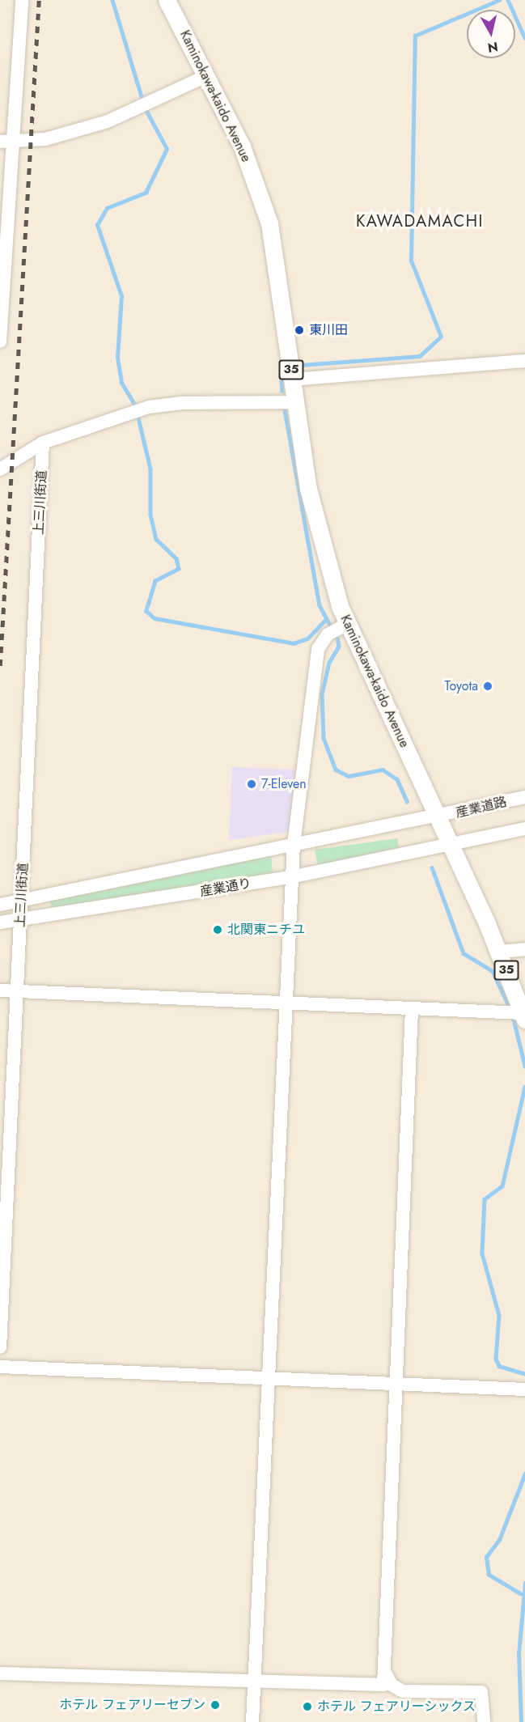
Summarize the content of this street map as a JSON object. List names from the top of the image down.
{
  "streets": {
    "main road": ["Kaminokawa-kaido Avenue", "35"],
    "street": ["上三川街道", "産業道路", "産業通り"]
  },
  "crossings": [
    ["Kaminokawa-kaido Avenue", "産業道路"],
    ["Kaminokawa-kaido Avenue", "産業通り"],
    ["上三川街道", "産業通り"]
  ],
  "districts": ["KAWADAMACHI"],
  "places": [
    "東川田",
    "Toyota",
    "7-Eleven",
    "北関東ニチユ",
    "ホテル フェアリーセブン",
    "ホテル フェアリーシックス"
  ],
  "north": "bottom"
}
